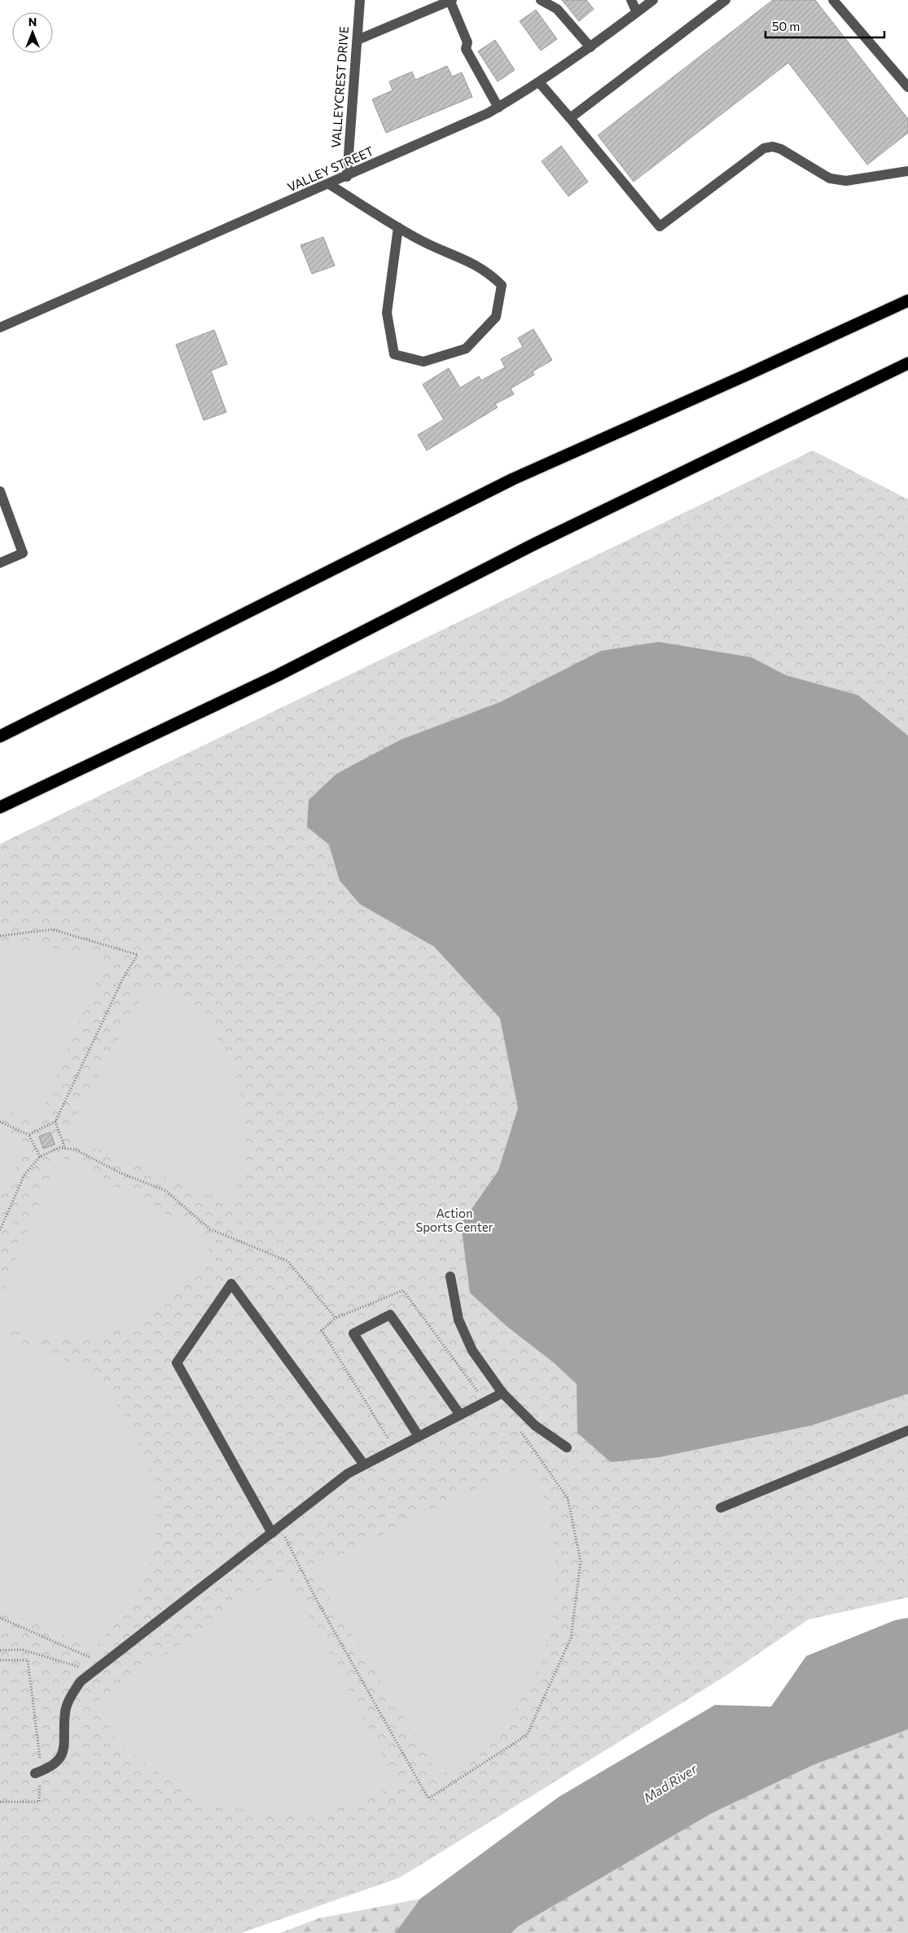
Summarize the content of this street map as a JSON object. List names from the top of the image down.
{
  "streets": {
    "street": ["VALLEYCREST DRIVE", "VALLEY STREET"]
  },
  "crossings": [
    ["VALLEYCREST DRIVE", "VALLEY STREET"]
  ],
  "water": ["Mad River"],
  "parks": ["Action Sports Center"],
  "scale_bar": "50 m",
  "north": "top"
}
